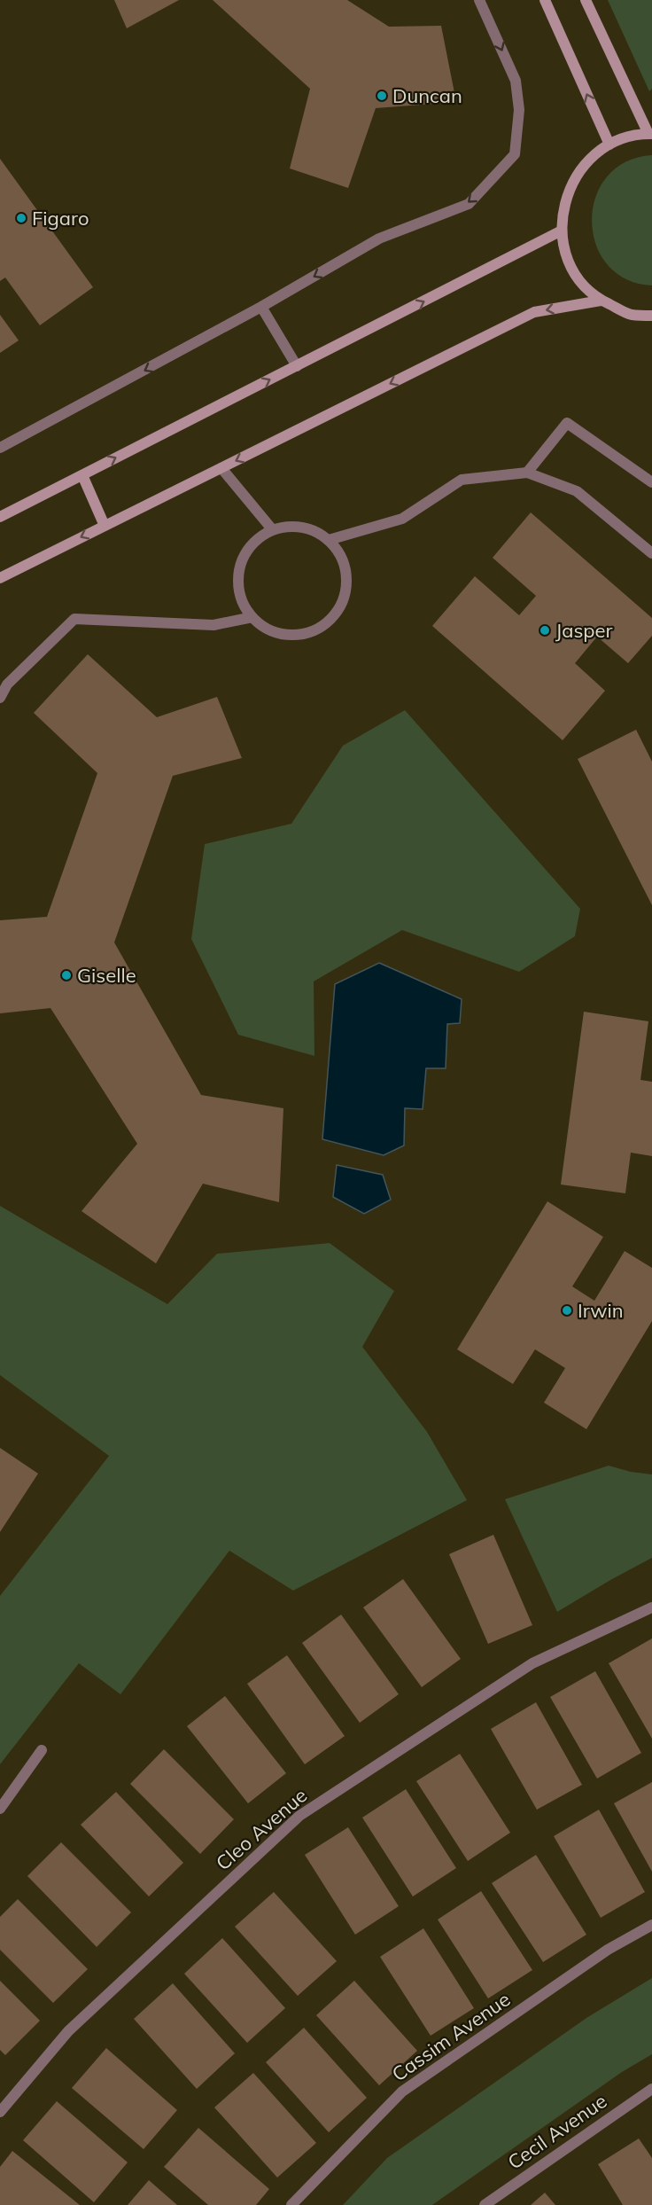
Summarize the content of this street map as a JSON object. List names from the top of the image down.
{
  "streets": {
    "street": ["Cleo Avenue", "Cassim Avenue", "Cecil Avenue"]
  },
  "places": [
    "Duncan",
    "Figaro",
    "Jasper",
    "Giselle",
    "Irwin"
  ]
}
